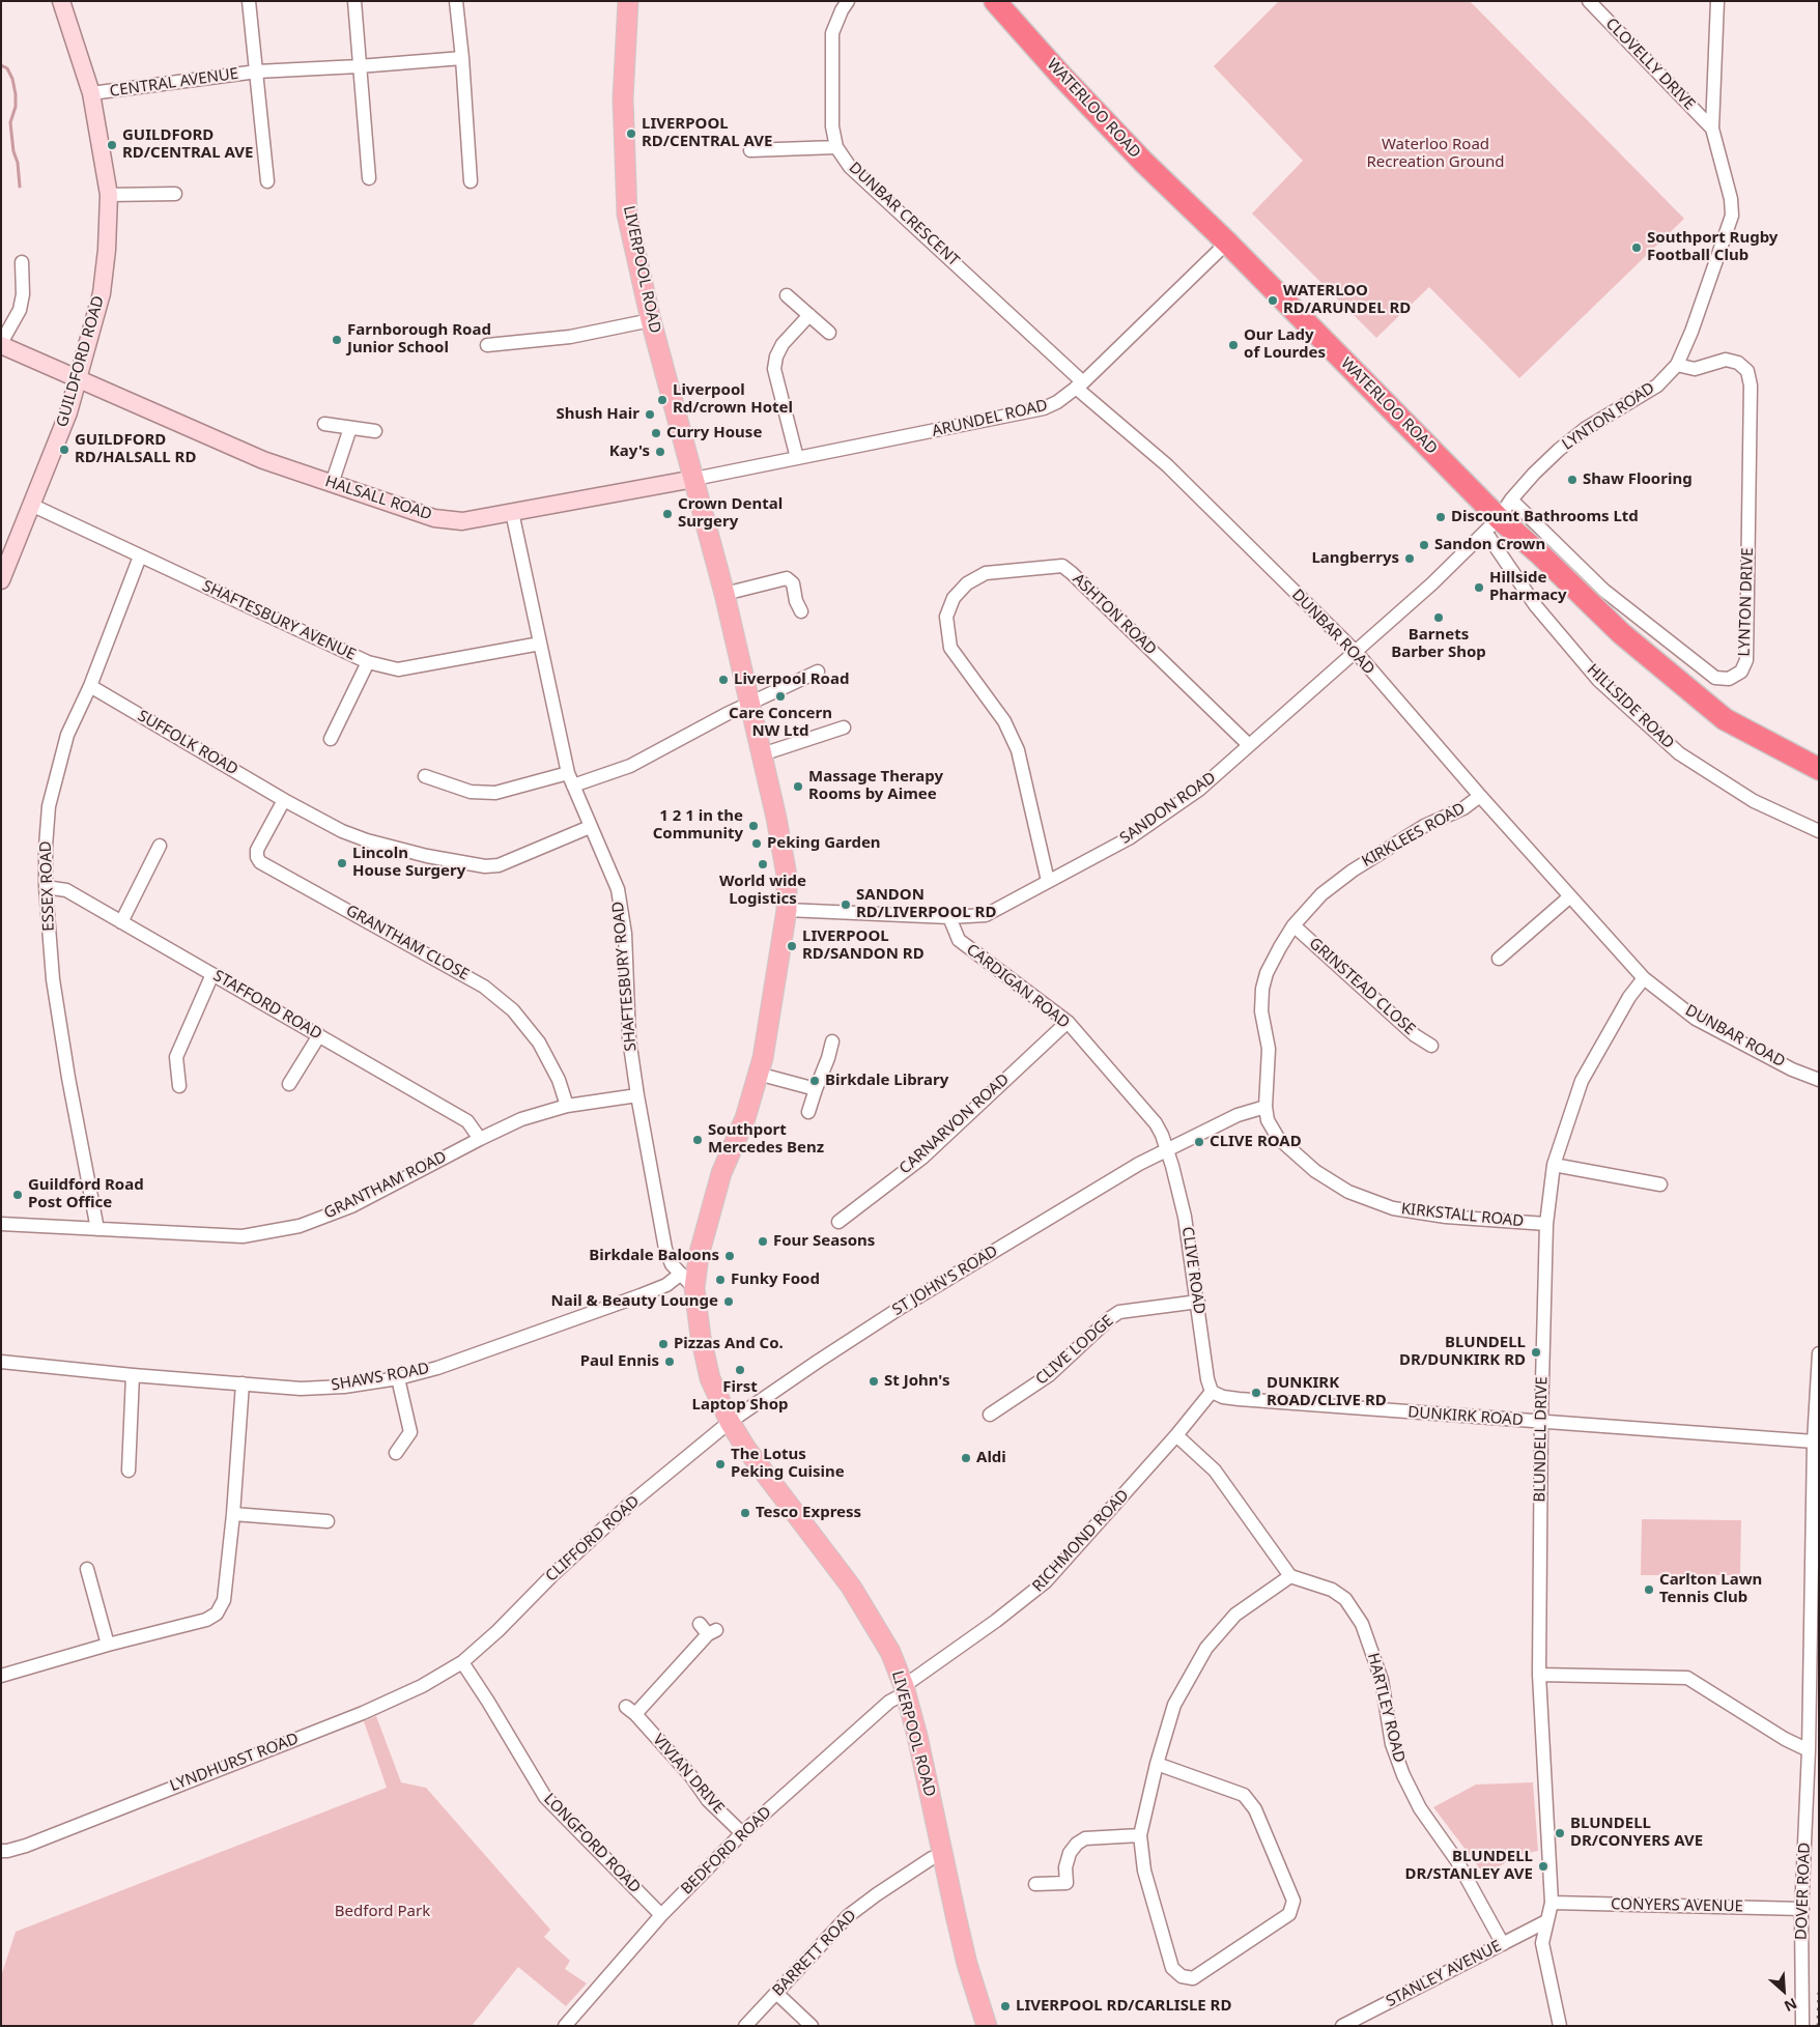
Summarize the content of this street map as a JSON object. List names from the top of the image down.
{
  "streets": {
    "highway": ["WATERLOO ROAD"],
    "main road": ["LIVERPOOL ROAD"],
    "street": [
      "CLOVELLY DRIVE",
      "CENTRAL AVENUE",
      "DUNBAR CRESCENT",
      "GUILDFORD ROAD",
      "LYNTON ROAD",
      "ARUNDEL ROAD",
      "HALSALL ROAD",
      "LYNTON DRIVE",
      "ASHTON ROAD",
      "SHAFTESBURY AVENUE",
      "DUNBAR ROAD",
      "HILLSIDE ROAD",
      "SUFFOLK ROAD",
      "SANDON ROAD",
      "KIRKLEES ROAD",
      "ESSEX ROAD",
      "GRANTHAM CLOSE",
      "SHAFTESBURY ROAD",
      "CARDIGAN ROAD",
      "GRINSTEAD CLOSE",
      "STAFFORD ROAD",
      "CARNARVON ROAD",
      "GRANTHAM ROAD",
      "KIRKSTALL ROAD",
      "CLIVE ROAD",
      "ST JOHN'S ROAD",
      "CLIVE LODGE",
      "SHAWS ROAD",
      "DUNKIRK ROAD",
      "BLUNDELL DRIVE",
      "CLIFFORD ROAD",
      "RICHMOND ROAD",
      "HARTLEY ROAD",
      "LYNDHURST ROAD",
      "VIVIAN DRIVE",
      "LONGFORD ROAD",
      "BEDFORD ROAD",
      "DOVER ROAD",
      "CONYERS AVENUE",
      "BARRETT ROAD",
      "STANLEY AVENUE"
    ]
  },
  "crossings": [
    ["CLOVELLY DRIVE", "LYNTON ROAD"],
    ["CENTRAL AVENUE", "GUILDFORD ROAD"],
    ["WATERLOO ROAD", "LYNTON ROAD"],
    ["WATERLOO ROAD", "ARUNDEL ROAD"],
    ["WATERLOO ROAD", "HILLSIDE ROAD"],
    ["WATERLOO ROAD", "SANDON ROAD"],
    ["DUNBAR CRESCENT", "ARUNDEL ROAD"],
    ["DUNBAR CRESCENT", "DUNBAR ROAD"],
    ["LIVERPOOL ROAD", "ARUNDEL ROAD"],
    ["LIVERPOOL ROAD", "HALSALL ROAD"],
    ["LIVERPOOL ROAD", "SANDON ROAD"],
    ["LIVERPOOL ROAD", "SHAFTESBURY ROAD"],
    ["LIVERPOOL ROAD", "ST JOHN'S ROAD"],
    ["LIVERPOOL ROAD", "CLIFFORD ROAD"],
    ["LIVERPOOL ROAD", "RICHMOND ROAD"],
    ["LIVERPOOL ROAD", "BEDFORD ROAD"],
    ["LIVERPOOL ROAD", "BARRETT ROAD"],
    ["GUILDFORD ROAD", "HALSALL ROAD"],
    ["GUILDFORD ROAD", "SHAFTESBURY AVENUE"],
    ["LYNTON ROAD", "LYNTON DRIVE"],
    ["LYNTON ROAD", "HILLSIDE ROAD"],
    ["LYNTON ROAD", "SANDON ROAD"],
    ["ARUNDEL ROAD", "HALSALL ROAD"],
    ["ARUNDEL ROAD", "DUNBAR ROAD"],
    ["HALSALL ROAD", "SHAFTESBURY ROAD"],
    ["ASHTON ROAD", "SANDON ROAD"],
    ["SHAFTESBURY AVENUE", "ESSEX ROAD"],
    ["SHAFTESBURY AVENUE", "SHAFTESBURY ROAD"],
    ["DUNBAR ROAD", "SANDON ROAD"],
    ["DUNBAR ROAD", "KIRKLEES ROAD"],
    ["DUNBAR ROAD", "BLUNDELL DRIVE"],
    ["HILLSIDE ROAD", "SANDON ROAD"],
    ["SUFFOLK ROAD", "ESSEX ROAD"],
    ["SUFFOLK ROAD", "GRANTHAM CLOSE"],
    ["SUFFOLK ROAD", "SHAFTESBURY ROAD"],
    ["SANDON ROAD", "CARDIGAN ROAD"],
    ["KIRKLEES ROAD", "GRINSTEAD CLOSE"],
    ["KIRKLEES ROAD", "KIRKSTALL ROAD"],
    ["ESSEX ROAD", "STAFFORD ROAD"],
    ["ESSEX ROAD", "GRANTHAM ROAD"],
    ["GRANTHAM CLOSE", "GRANTHAM ROAD"],
    ["SHAFTESBURY ROAD", "GRANTHAM ROAD"],
    ["SHAFTESBURY ROAD", "SHAWS ROAD"],
    ["CARDIGAN ROAD", "CARNARVON ROAD"],
    ["CARDIGAN ROAD", "CLIVE ROAD"],
    ["CARDIGAN ROAD", "ST JOHN'S ROAD"],
    ["STAFFORD ROAD", "GRANTHAM ROAD"],
    ["KIRKSTALL ROAD", "BLUNDELL DRIVE"],
    ["CLIVE ROAD", "ST JOHN'S ROAD"],
    ["CLIVE ROAD", "CLIVE LODGE"],
    ["CLIVE ROAD", "DUNKIRK ROAD"],
    ["CLIVE ROAD", "RICHMOND ROAD"],
    ["ST JOHN'S ROAD", "CLIFFORD ROAD"],
    ["DUNKIRK ROAD", "BLUNDELL DRIVE"],
    ["DUNKIRK ROAD", "RICHMOND ROAD"],
    ["DUNKIRK ROAD", "DOVER ROAD"],
    ["BLUNDELL DRIVE", "CONYERS AVENUE"],
    ["BLUNDELL DRIVE", "STANLEY AVENUE"],
    ["CLIFFORD ROAD", "LYNDHURST ROAD"],
    ["CLIFFORD ROAD", "LONGFORD ROAD"],
    ["RICHMOND ROAD", "BEDFORD ROAD"],
    ["HARTLEY ROAD", "STANLEY AVENUE"],
    ["LYNDHURST ROAD", "LONGFORD ROAD"],
    ["VIVIAN DRIVE", "BEDFORD ROAD"],
    ["LONGFORD ROAD", "BEDFORD ROAD"],
    ["DOVER ROAD", "CONYERS AVENUE"]
  ],
  "parks": ["Waterloo Road Recreation Ground", "Bedford Park"],
  "places": [
    "LIVERPOOL RD/CENTRAL AVE",
    "GUILDFORD RD/CENTRAL AVE",
    "Southport Rugby Football Club",
    "WATERLOO RD/ARUNDEL RD",
    "Farnborough Road Junior School",
    "Our Lady of Lourdes",
    "Liverpool Rd/crown Hotel",
    "Shush Hair",
    "Curry House",
    "GUILDFORD RD/HALSALL RD",
    "Kay's",
    "Shaw Flooring",
    "Crown Dental Surgery",
    "Discount Bathrooms Ltd",
    "Sandon Crown",
    "Langberrys",
    "Hillside Pharmacy",
    "Barnets Barber Shop",
    "Liverpool Road",
    "Care Concern NW Ltd",
    "Massage Therapy Rooms by Aimee",
    "1 2 1 in the Community",
    "Peking Garden",
    "Lincoln House Surgery",
    "World wide Logistics",
    "SANDON RD/LIVERPOOL RD",
    "LIVERPOOL RD/SANDON RD",
    "Birkdale Library",
    "Southport Mercedes Benz",
    "CLIVE ROAD",
    "Guildford Road Post Office",
    "Four Seasons",
    "Birkdale Baloons",
    "Funky Food",
    "Nail & Beauty Lounge",
    "Pizzas And Co.",
    "BLUNDELL DR/DUNKIRK RD",
    "Paul Ennis",
    "First Laptop Shop",
    "St John's",
    "DUNKIRK ROAD/CLIVE RD",
    "Aldi",
    "The Lotus Peking Cuisine",
    "Tesco Express",
    "Carlton Lawn Tennis Club",
    "BLUNDELL DR/CONYERS AVE",
    "BLUNDELL DR/STANLEY AVE",
    "LIVERPOOL RD/CARLISLE RD"
  ],
  "north": "bottom right"
}
